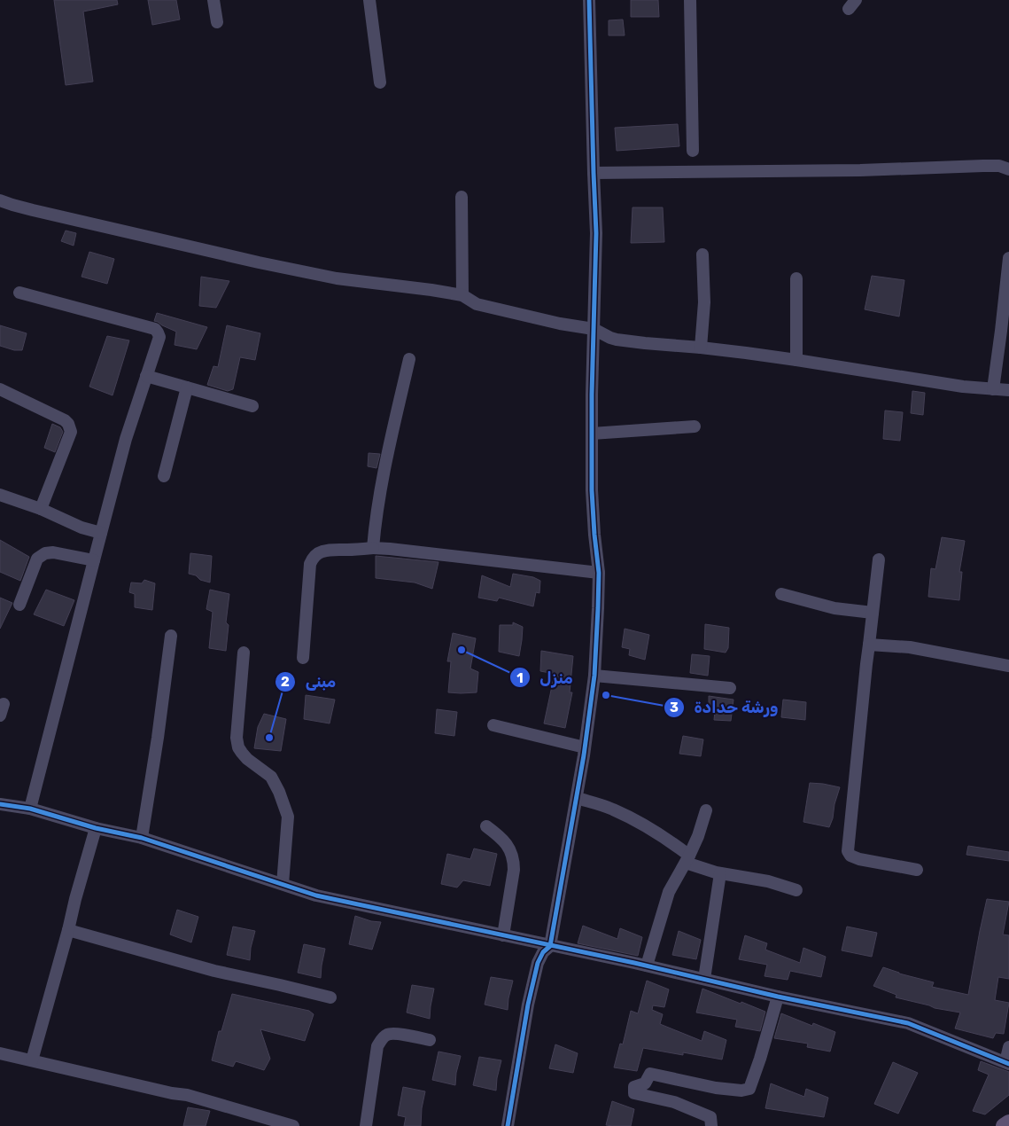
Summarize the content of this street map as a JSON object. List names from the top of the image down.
{
  "places": ["منزل", "ورشة حدادة", "مبنى"]
}
